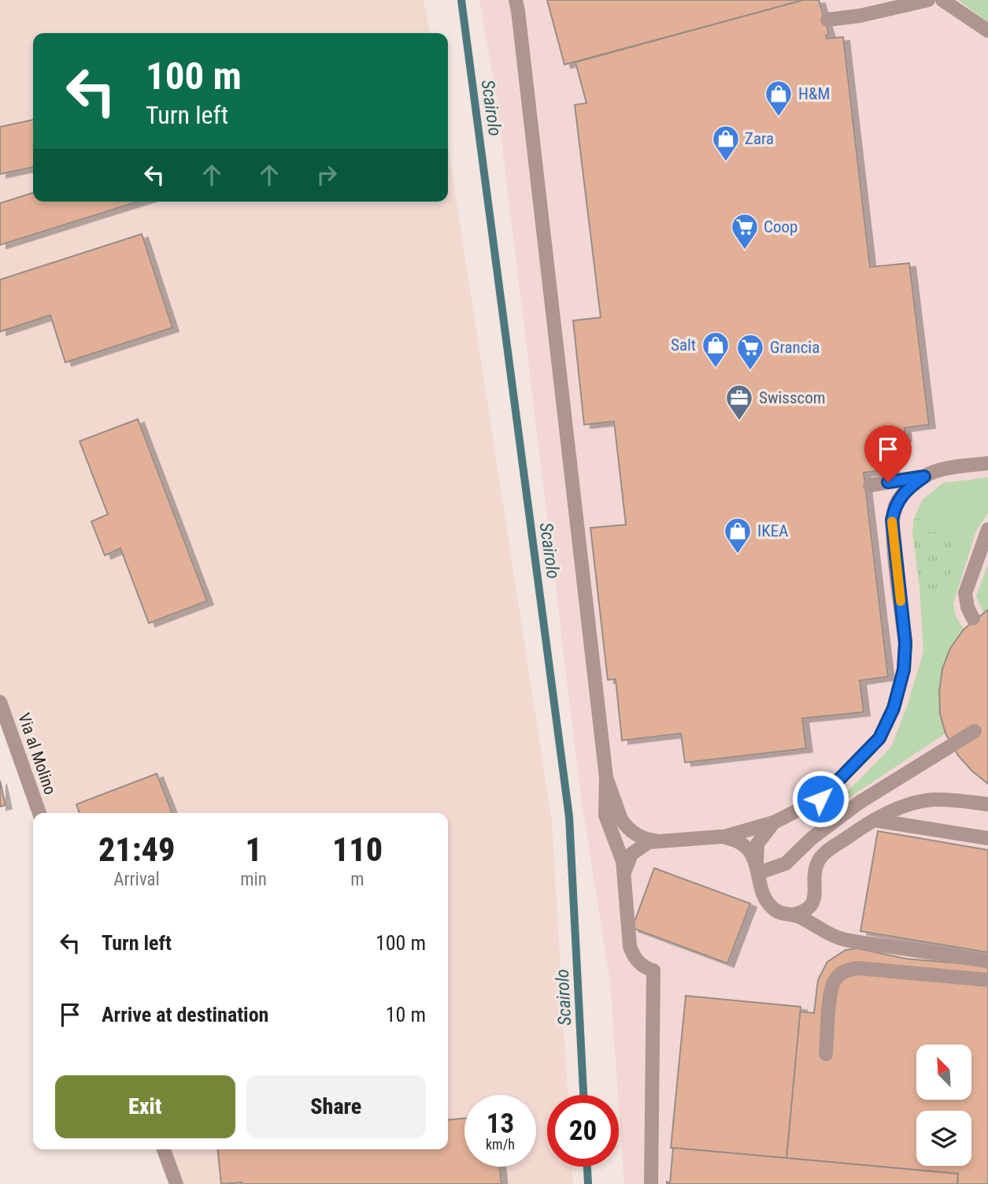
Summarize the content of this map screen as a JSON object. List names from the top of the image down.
{
  "streets": {
    "street": ["Via al Molino"]
  },
  "water": ["Scairolo"],
  "places": {
    "shop": [
      "H&M",
      "Zara",
      "Salt",
      "IKEA"
    ],
    "supermarket": ["Coop", "Grancia"],
    "office": ["Swisscom"]
  },
  "north": "top left",
  "page": {
    "turn": ["100 m", "Turn left"],
    "eta": [
      "21:49",
      "Arrival",
      "1",
      "min",
      "110",
      "m"
    ],
    "list": [
      {
        "name": "Turn left",
        "value": "100 m"
      },
      {
        "name": "Arrive at destination",
        "value": "10 m"
      }
    ],
    "buttons": ["Exit", "Share"],
    "speed": "13 km/h",
    "limit": "20"
  }
}
